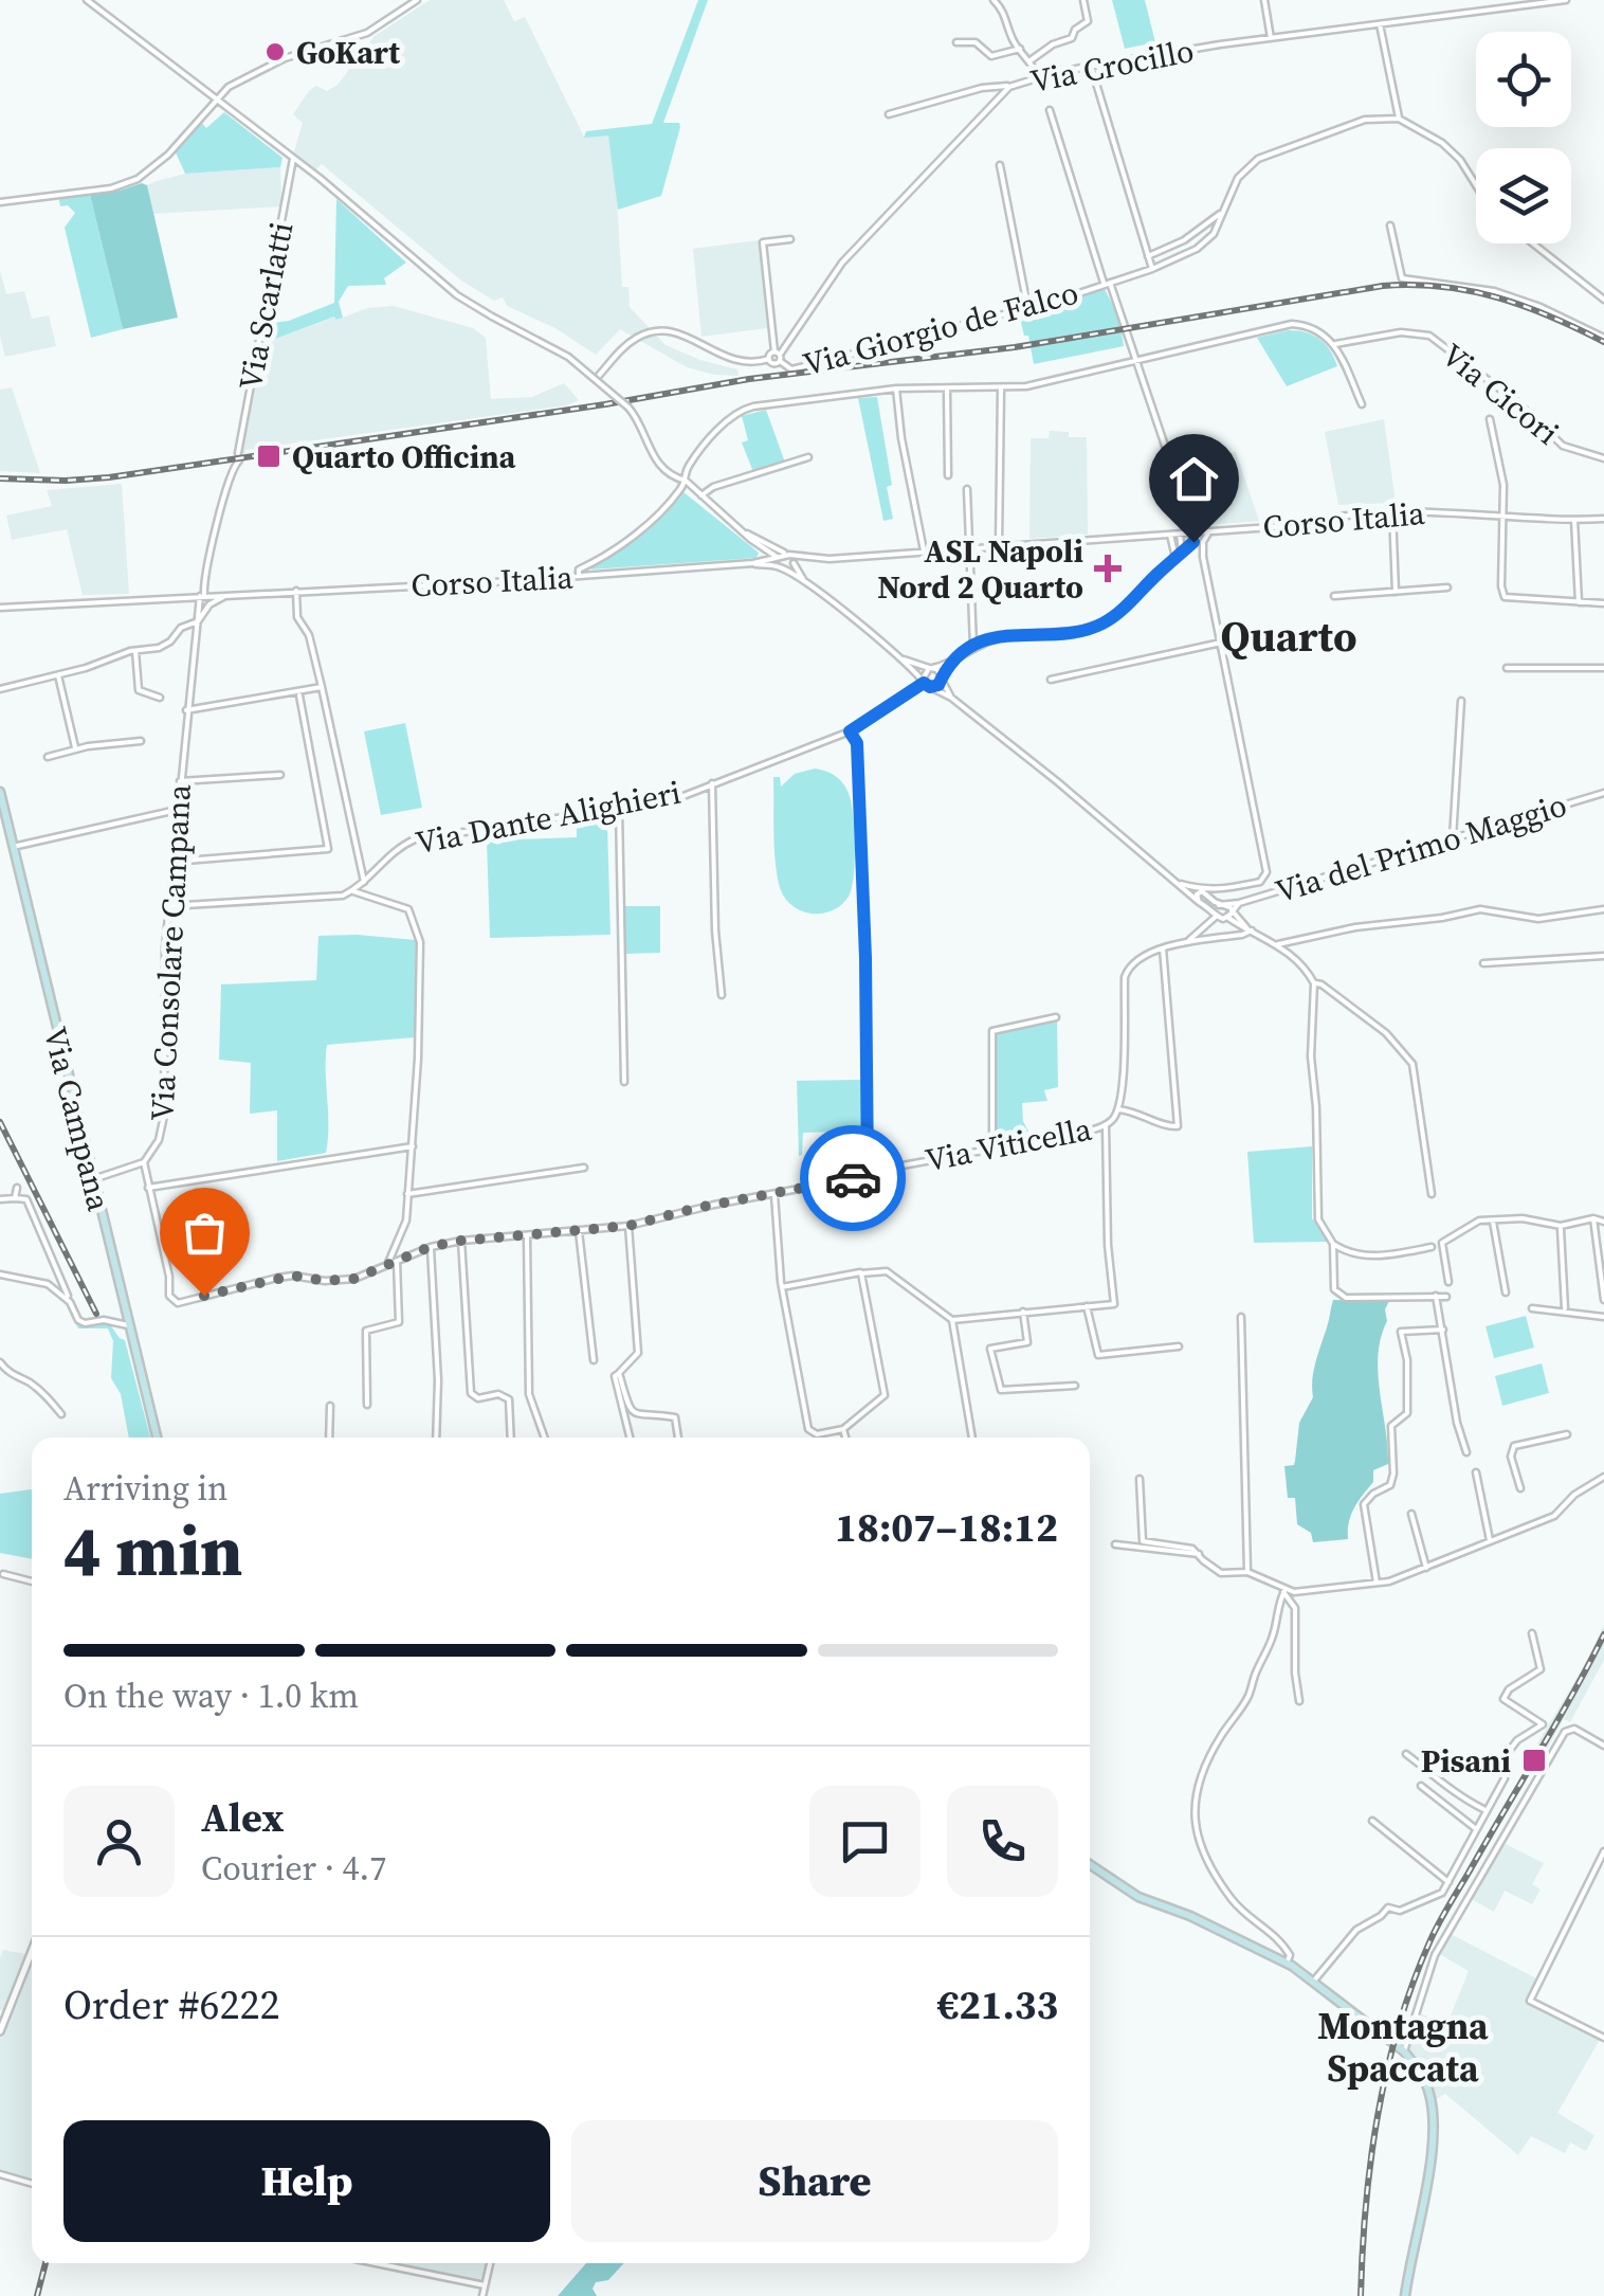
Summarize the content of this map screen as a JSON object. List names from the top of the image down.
{
  "streets": {
    "main road": ["Via Campana"],
    "street": [
      "Via Crocillo",
      "Via Scarlatti",
      "Via Giorgio de Falco",
      "Via Cicori",
      "Corso Italia",
      "Via Dante Alighieri",
      "Via del Primo Maggio",
      "Via Consolare Campana",
      "Via Viticella"
    ]
  },
  "crossings": [
    ["Via Crocillo", "Via Giorgio de Falco"],
    ["Corso Italia", "Via Consolare Campana"],
    ["Via Consolare Campana", "Via Campana"],
    ["Via Consolare Campana", "Via Viticella"]
  ],
  "districts": ["Quarto", "Montagna Spaccata"],
  "places": {
    "other": ["GoKart"],
    "transit": ["Quarto Officina", "Pisani"],
    "health": ["ASL Napoli Nord 2 Quarto"]
  },
  "page": {
    "heading": ["4 min", "Arriving in", "18:07–18:12"],
    "panel": [
      "Alex",
      "Courier · 4.7",
      "Order #6222",
      "€21.33"
    ],
    "bar": "On the way · 1.0 km",
    "buttons": ["Help", "Share"]
  }
}
